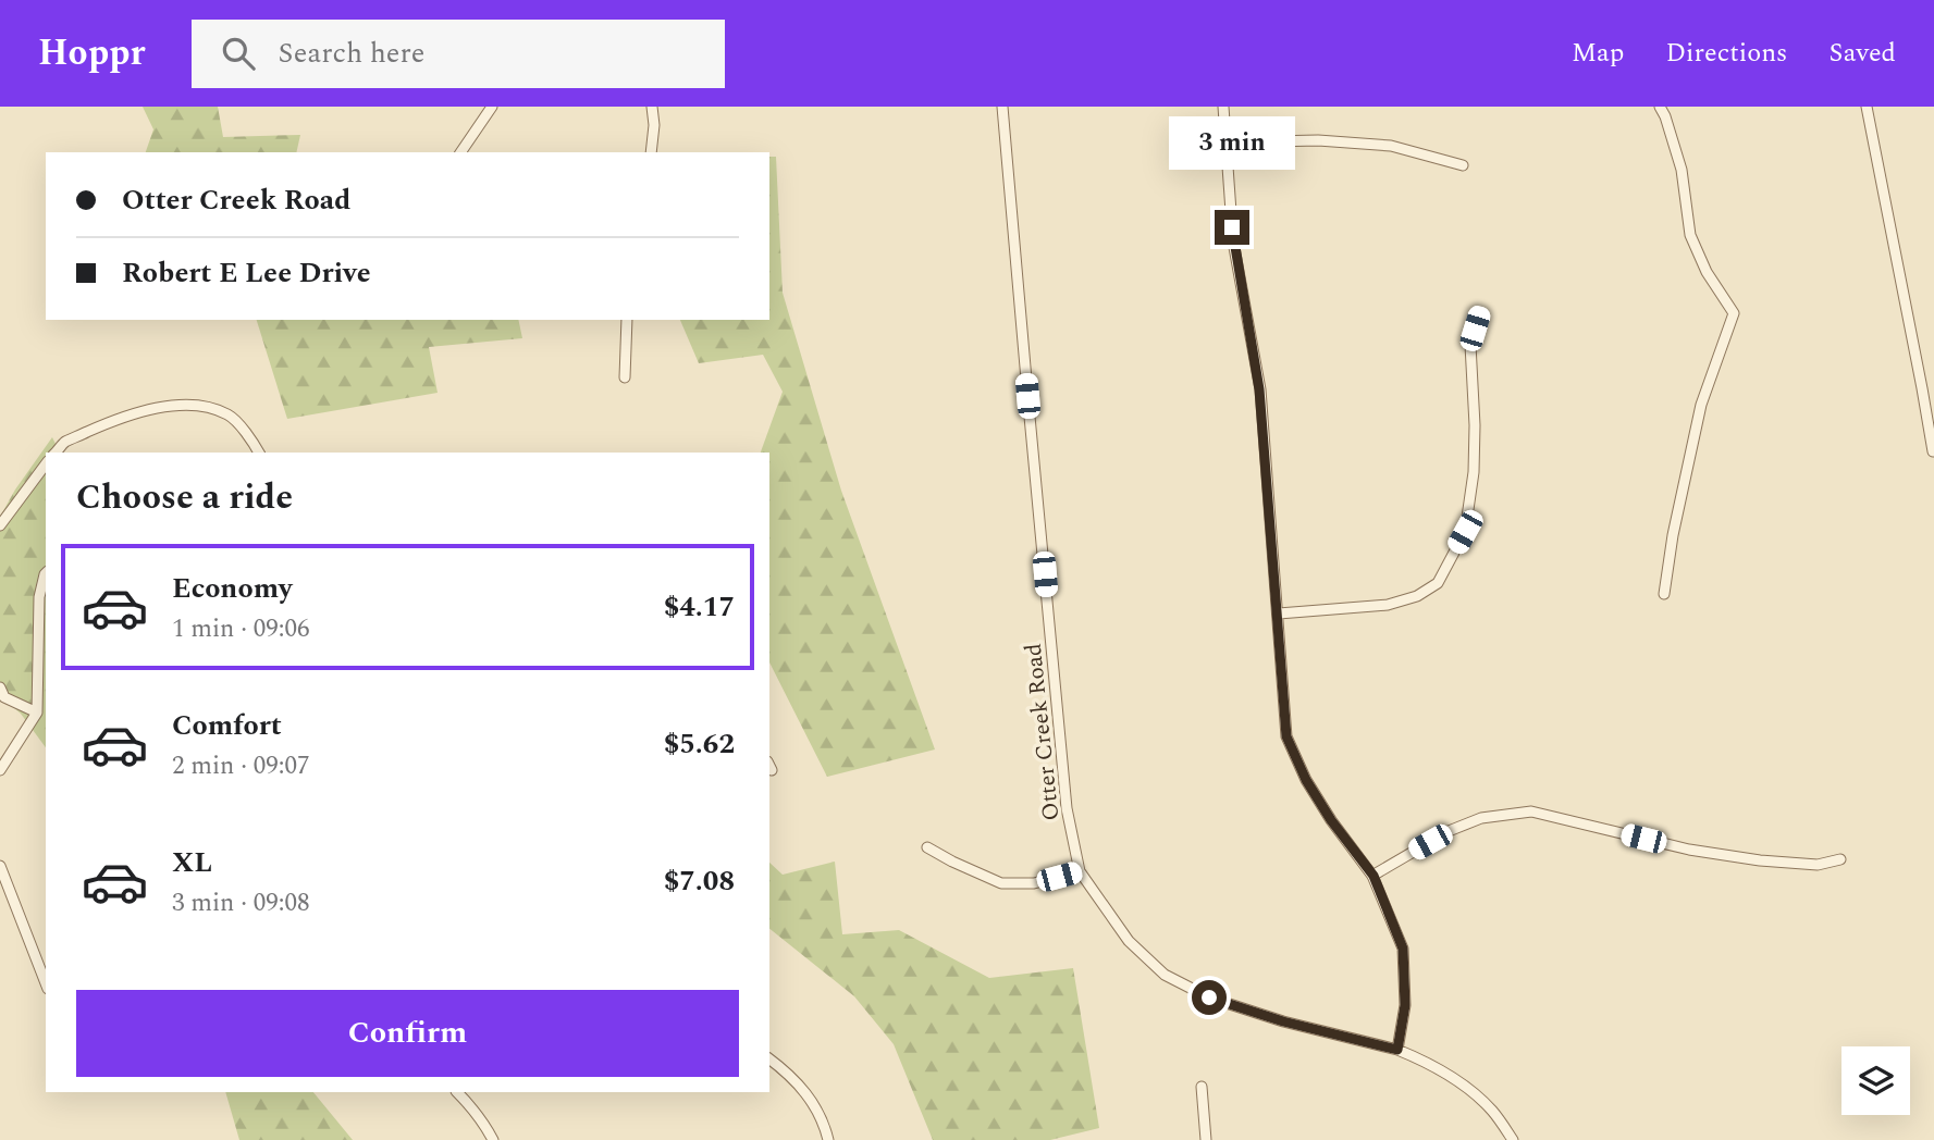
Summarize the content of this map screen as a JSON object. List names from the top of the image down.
{
  "streets": {
    "street": ["Otter Creek Road"]
  },
  "page": {
    "header": "Hoppr",
    "search": "Search here",
    "nav": ["Map", "Directions", "Saved"],
    "bubble": "3 min",
    "banner": ["Otter Creek Road", "Robert E Lee Drive"],
    "heading": "Choose a ride",
    "list": [
      {
        "name": "Economy",
        "note": "1 min · 09:06",
        "value": "$4.17"
      },
      {
        "name": "Comfort",
        "note": "2 min · 09:07",
        "value": "$5.62"
      },
      {
        "name": "XL",
        "note": "3 min · 09:08",
        "value": "$7.08"
      }
    ],
    "buttons": "Confirm"
  }
}
